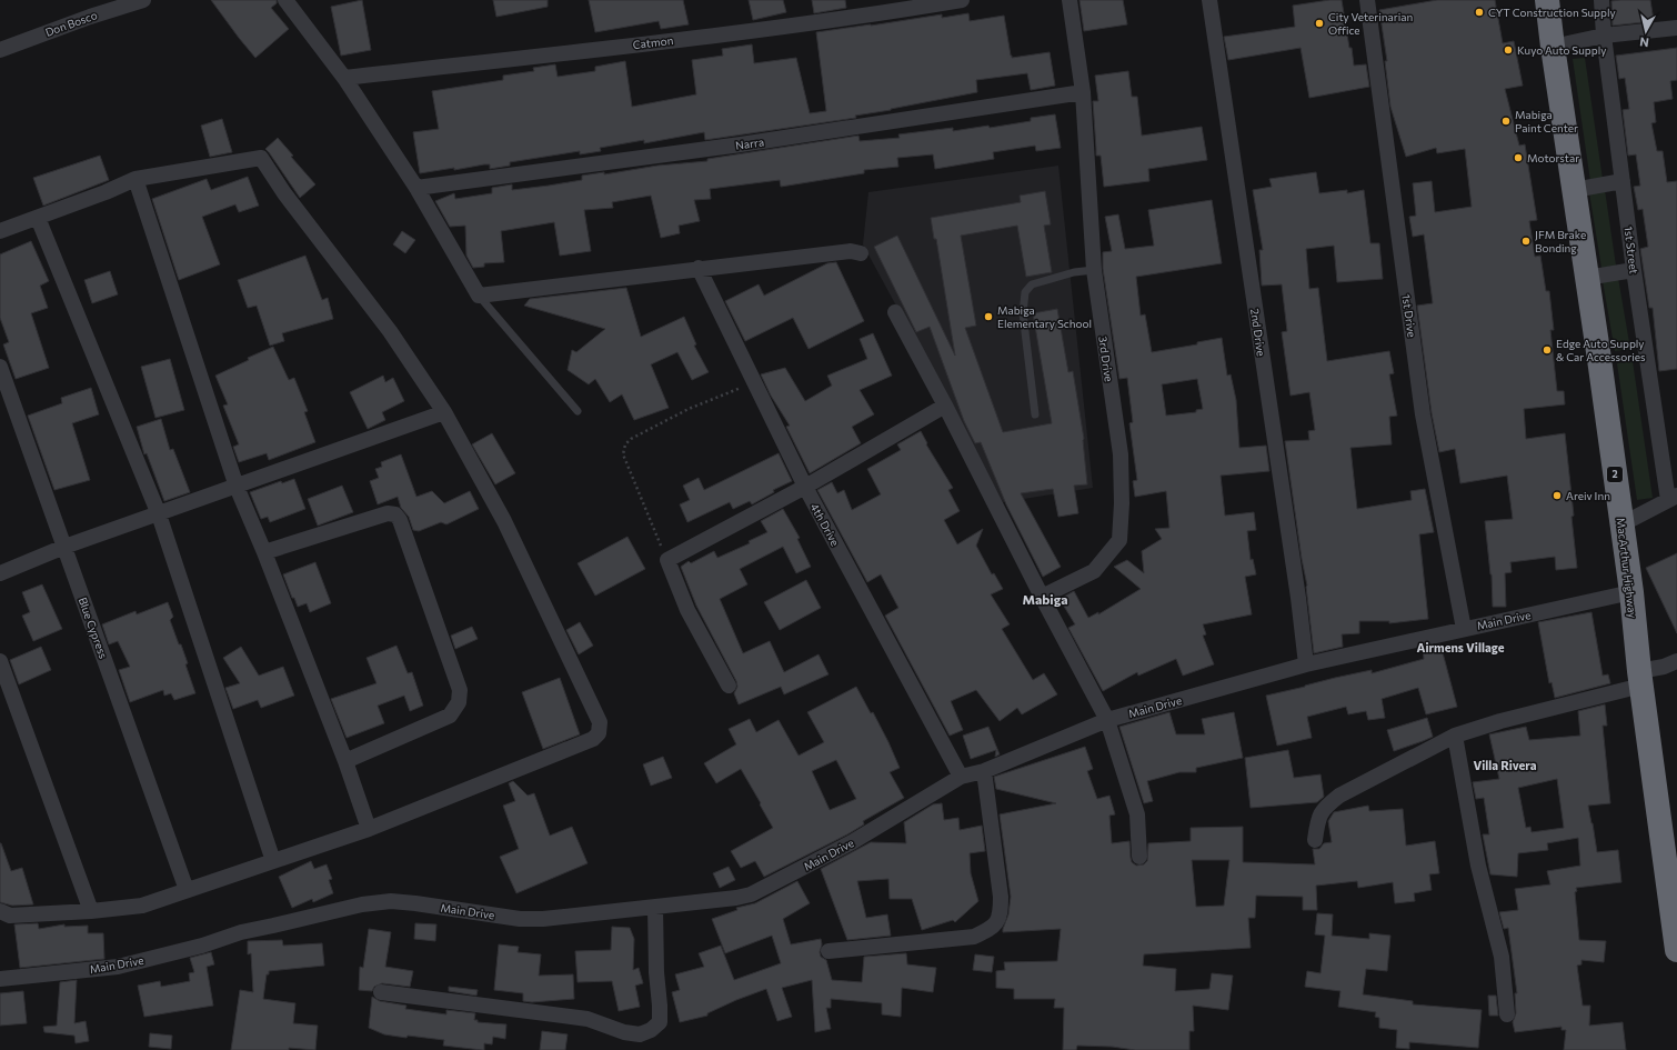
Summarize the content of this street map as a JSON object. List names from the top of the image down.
{
  "streets": {
    "highway": ["2", "MacArthur Highway"],
    "street": [
      "Don Bosco",
      "Catmon",
      "Narra",
      "1st Street",
      "1st Drive",
      "2nd Drive",
      "3rd Drive",
      "4th Drive",
      "Main Drive",
      "Blue Cypress"
    ]
  },
  "crossings": [
    ["Narra", "3rd Drive"],
    ["1st Drive", "Main Drive"],
    ["2nd Drive", "Main Drive"],
    ["4th Drive", "Main Drive"],
    ["MacArthur Highway", "Main Drive"]
  ],
  "districts": ["Mabiga", "Airmens Village", "Villa Rivera"],
  "places": [
    "CYT Construction Supply",
    "City Veterinarian Office",
    "Kuyo Auto Supply",
    "Mabiga Paint Center",
    "Motorstar",
    "JFM Brake Bonding",
    "Mabiga Elementary School",
    "Edge Auto Supply & Car Accessories",
    "Areiv Inn"
  ],
  "north": "bottom"
}
